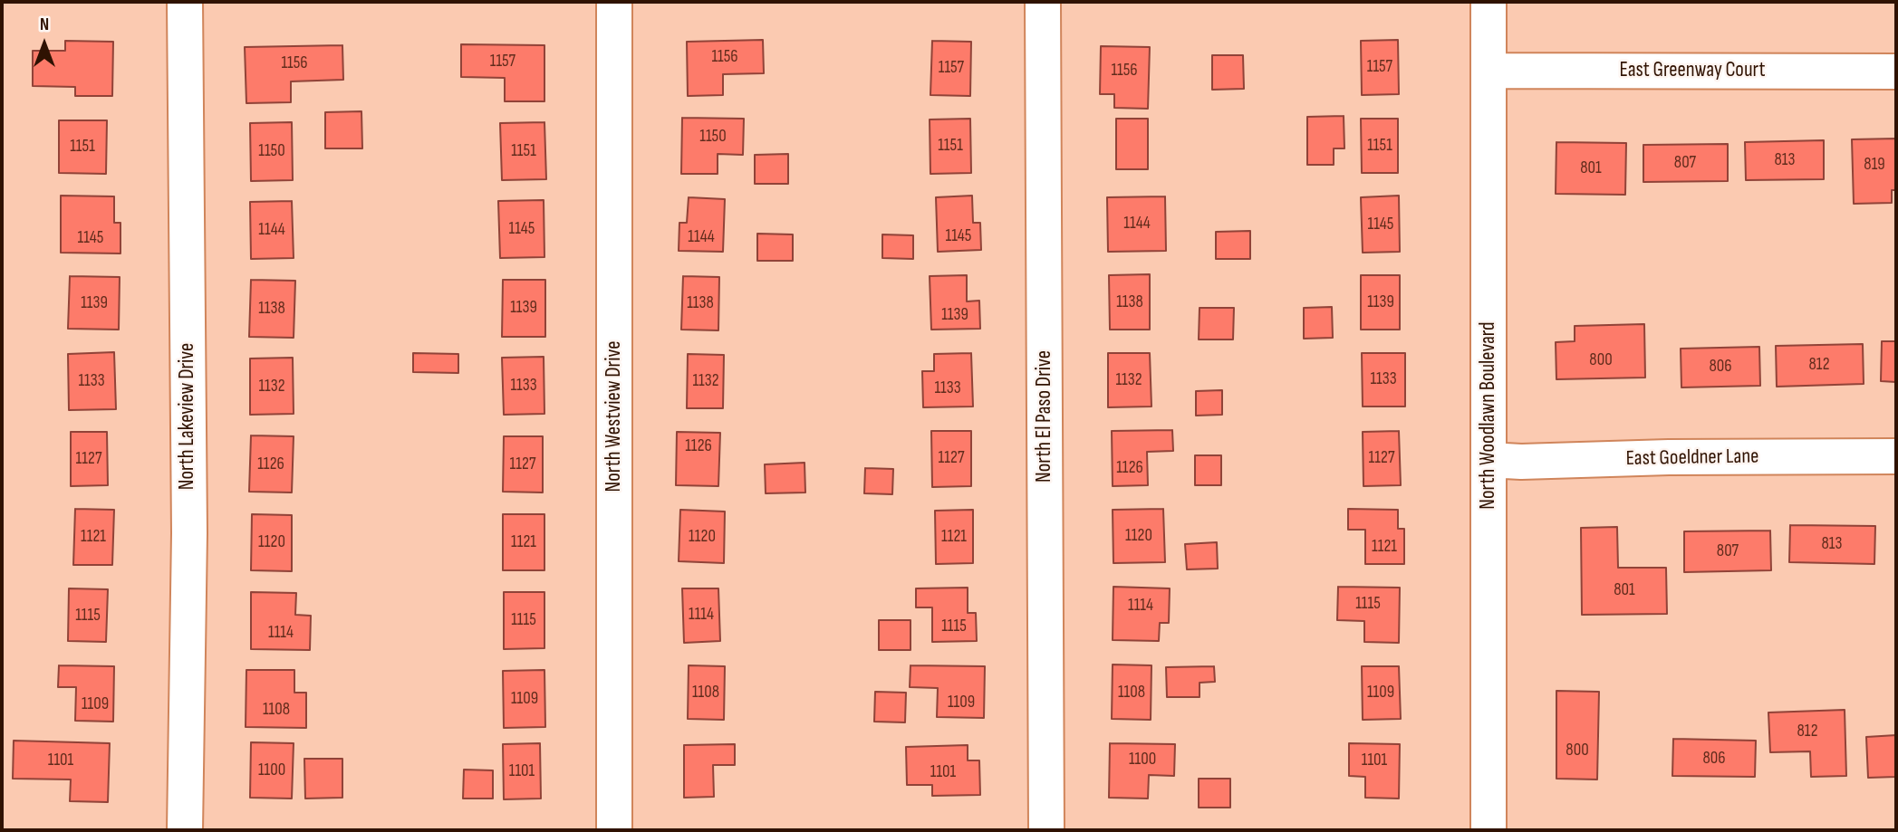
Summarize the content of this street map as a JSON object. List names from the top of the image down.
{
  "streets": {
    "street": [
      "East Greenway Court",
      "North Woodlawn Boulevard",
      "North Lakeview Drive",
      "North Westview Drive",
      "North El Paso Drive",
      "East Goeldner Lane"
    ]
  },
  "crossings": [
    ["East Greenway Court", "North Woodlawn Boulevard"],
    ["North Woodlawn Boulevard", "East Goeldner Lane"]
  ],
  "house_numbers": [
    "1156",
    "1157",
    "1156",
    "1157",
    "1157",
    "1156",
    "1150",
    "1151",
    "1151",
    "1151",
    "1150",
    "1151",
    "813",
    "807",
    "819",
    "801",
    "1144",
    "1145",
    "1145",
    "1144",
    "1145",
    "1144",
    "1145",
    "1138",
    "1139",
    "1139",
    "1138",
    "1139",
    "1138",
    "1139",
    "800",
    "812",
    "806",
    "1133",
    "1132",
    "1133",
    "1132",
    "1133",
    "1132",
    "1133",
    "1126",
    "1127",
    "1127",
    "1127",
    "1126",
    "1127",
    "1126",
    "1120",
    "1121",
    "1120",
    "1121",
    "1120",
    "1121",
    "813",
    "1121",
    "807",
    "801",
    "1115",
    "1114",
    "1114",
    "1115",
    "1115",
    "1115",
    "1114",
    "1108",
    "1108",
    "1109",
    "1109",
    "1109",
    "1109",
    "1108",
    "812",
    "800",
    "806",
    "1100",
    "1101",
    "1101",
    "1100",
    "1101",
    "1101"
  ],
  "north": "top"
}
